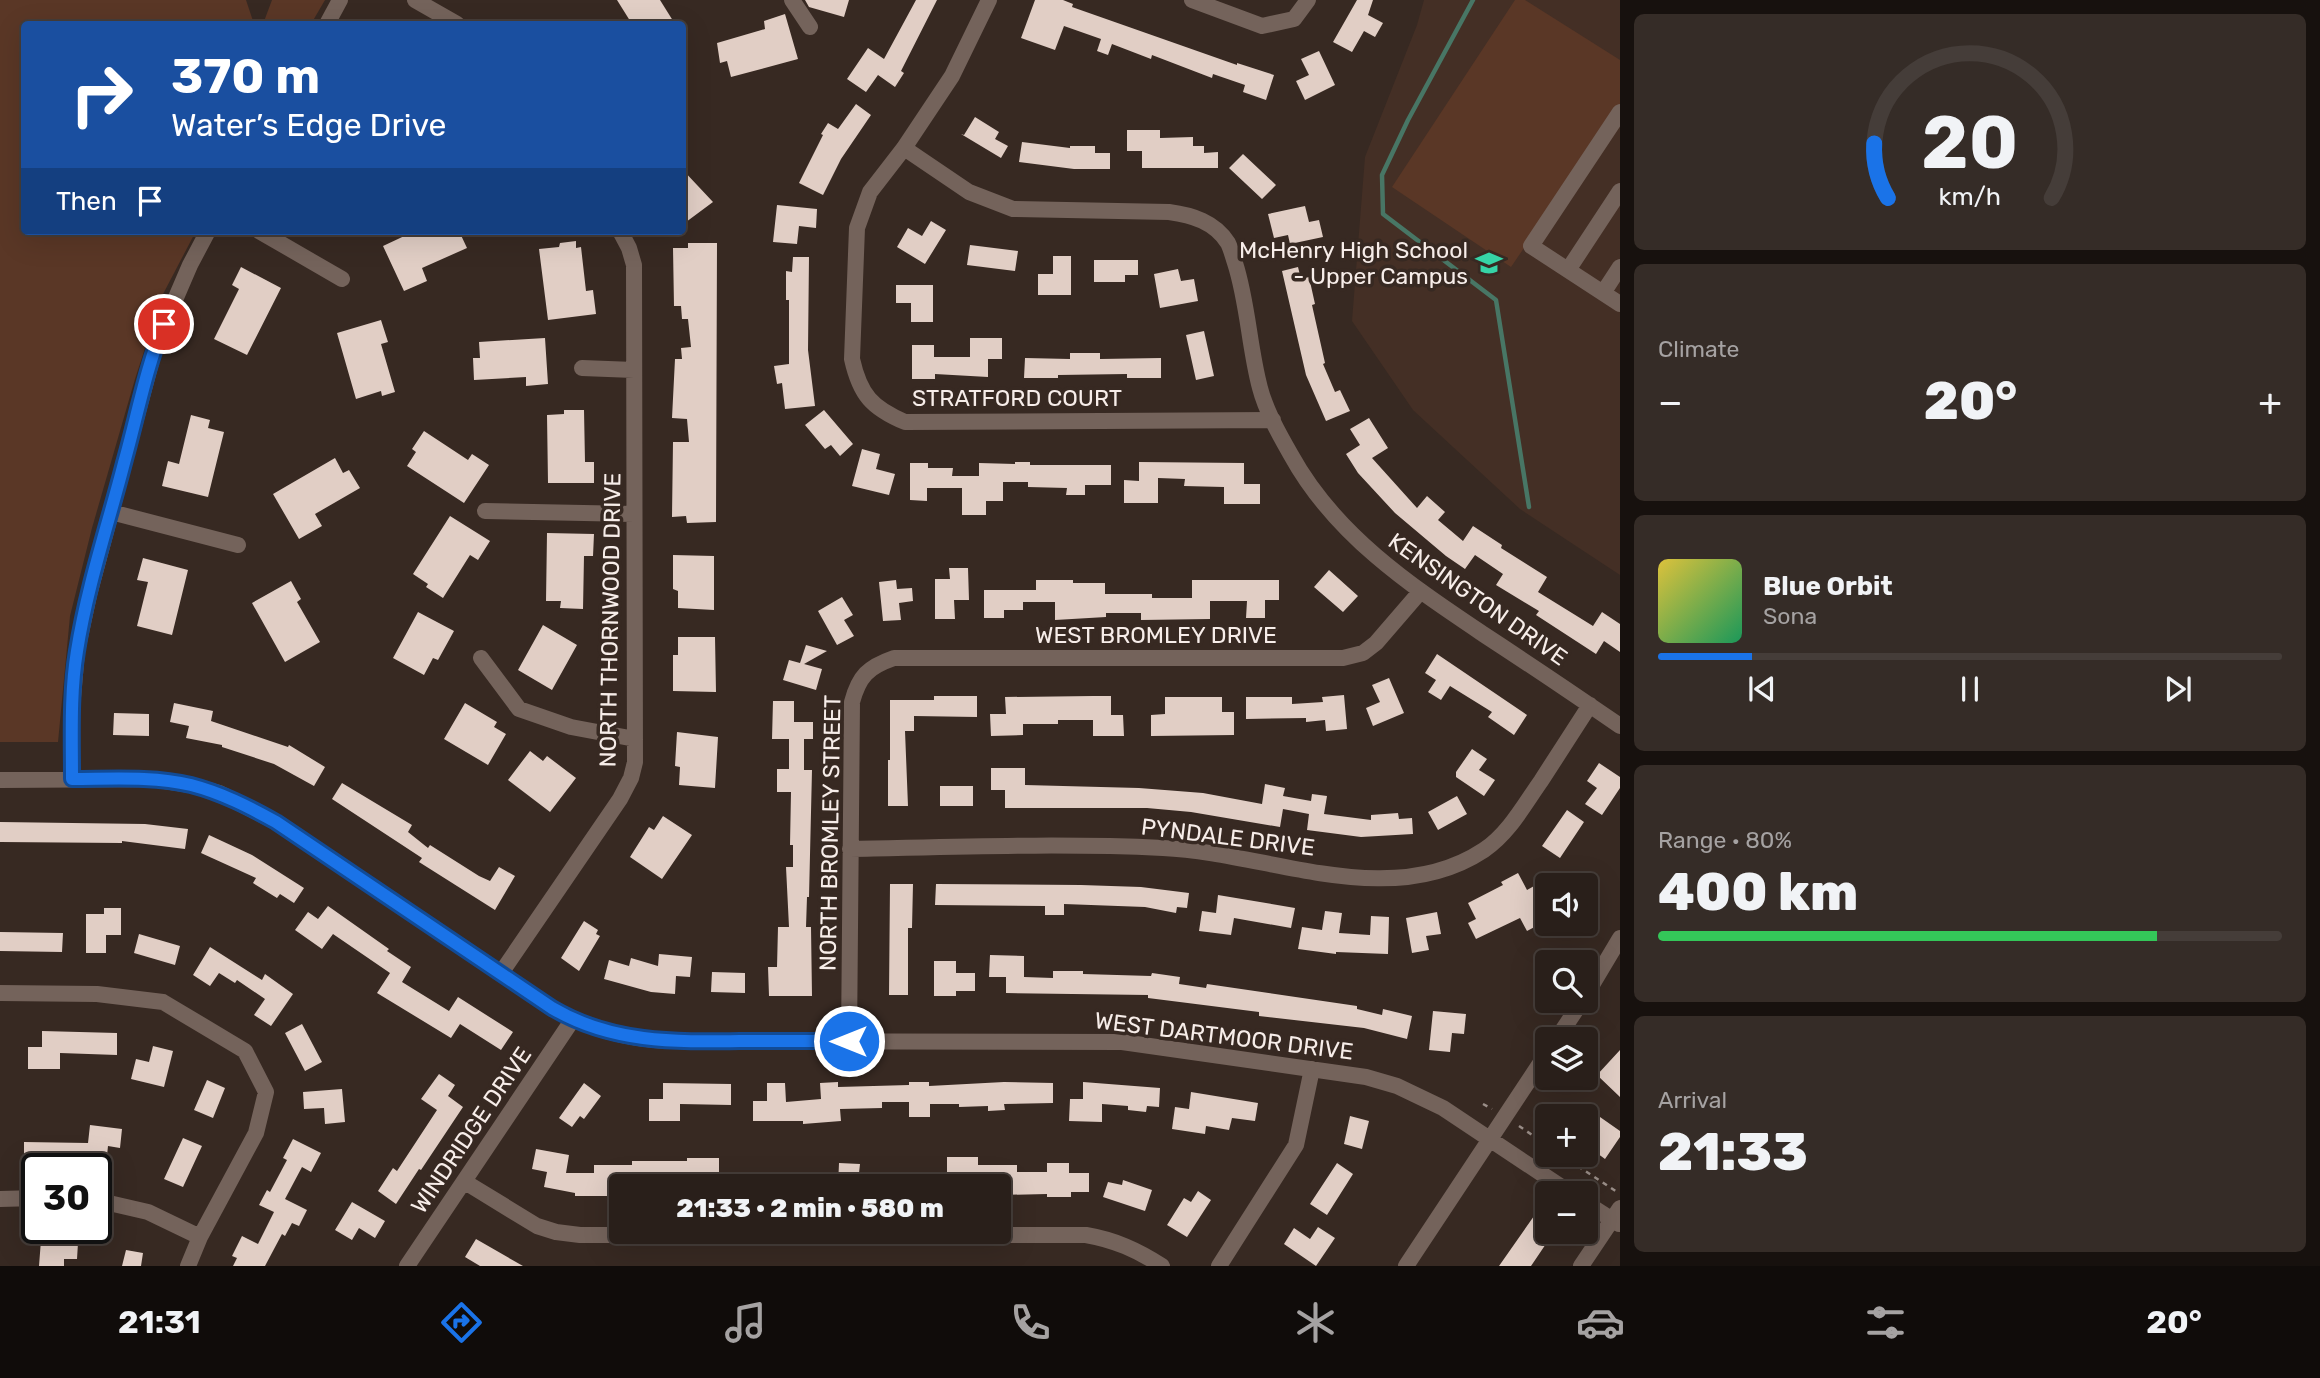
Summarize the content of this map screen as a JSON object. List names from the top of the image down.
{
  "streets": {
    "street": [
      "STRATFORD COURT",
      "KENSINGTON DRIVE",
      "NORTH THORNWOOD DRIVE",
      "WEST BROMLEY DRIVE",
      "NORTH BROMLEY STREET",
      "PYNDALE DRIVE",
      "WEST DARTMOOR DRIVE",
      "WINDRIDGE DRIVE"
    ]
  },
  "crossings": [
    ["STRATFORD COURT", "KENSINGTON DRIVE"],
    ["KENSINGTON DRIVE", "WEST BROMLEY DRIVE"],
    ["KENSINGTON DRIVE", "PYNDALE DRIVE"],
    ["NORTH THORNWOOD DRIVE", "WEST DARTMOOR DRIVE"],
    ["WEST BROMLEY DRIVE", "NORTH BROMLEY STREET"],
    ["NORTH BROMLEY STREET", "PYNDALE DRIVE"],
    ["NORTH BROMLEY STREET", "WEST DARTMOOR DRIVE"],
    ["WEST DARTMOOR DRIVE", "WINDRIDGE DRIVE"]
  ],
  "places": {
    "school or university": ["McHenry High School - Upper Campus"]
  },
  "page": {
    "turn": ["370 m", "Water’s Edge Drive"],
    "then": "Then",
    "tile": [
      "Climate",
      ["Range · 80%", "400 km"],
      ["Arrival", "21:33"]
    ],
    "heat": ["−", "20°", "+"],
    "song": ["Blue Orbit", "Sona"],
    "map_buttons": ["+", "−"],
    "limit": "30",
    "trip": "21:33 · 2 min · 580 m",
    "tabs": ["21:31", "20°"],
    "gauge": ["20", "km/h"]
  }
}
